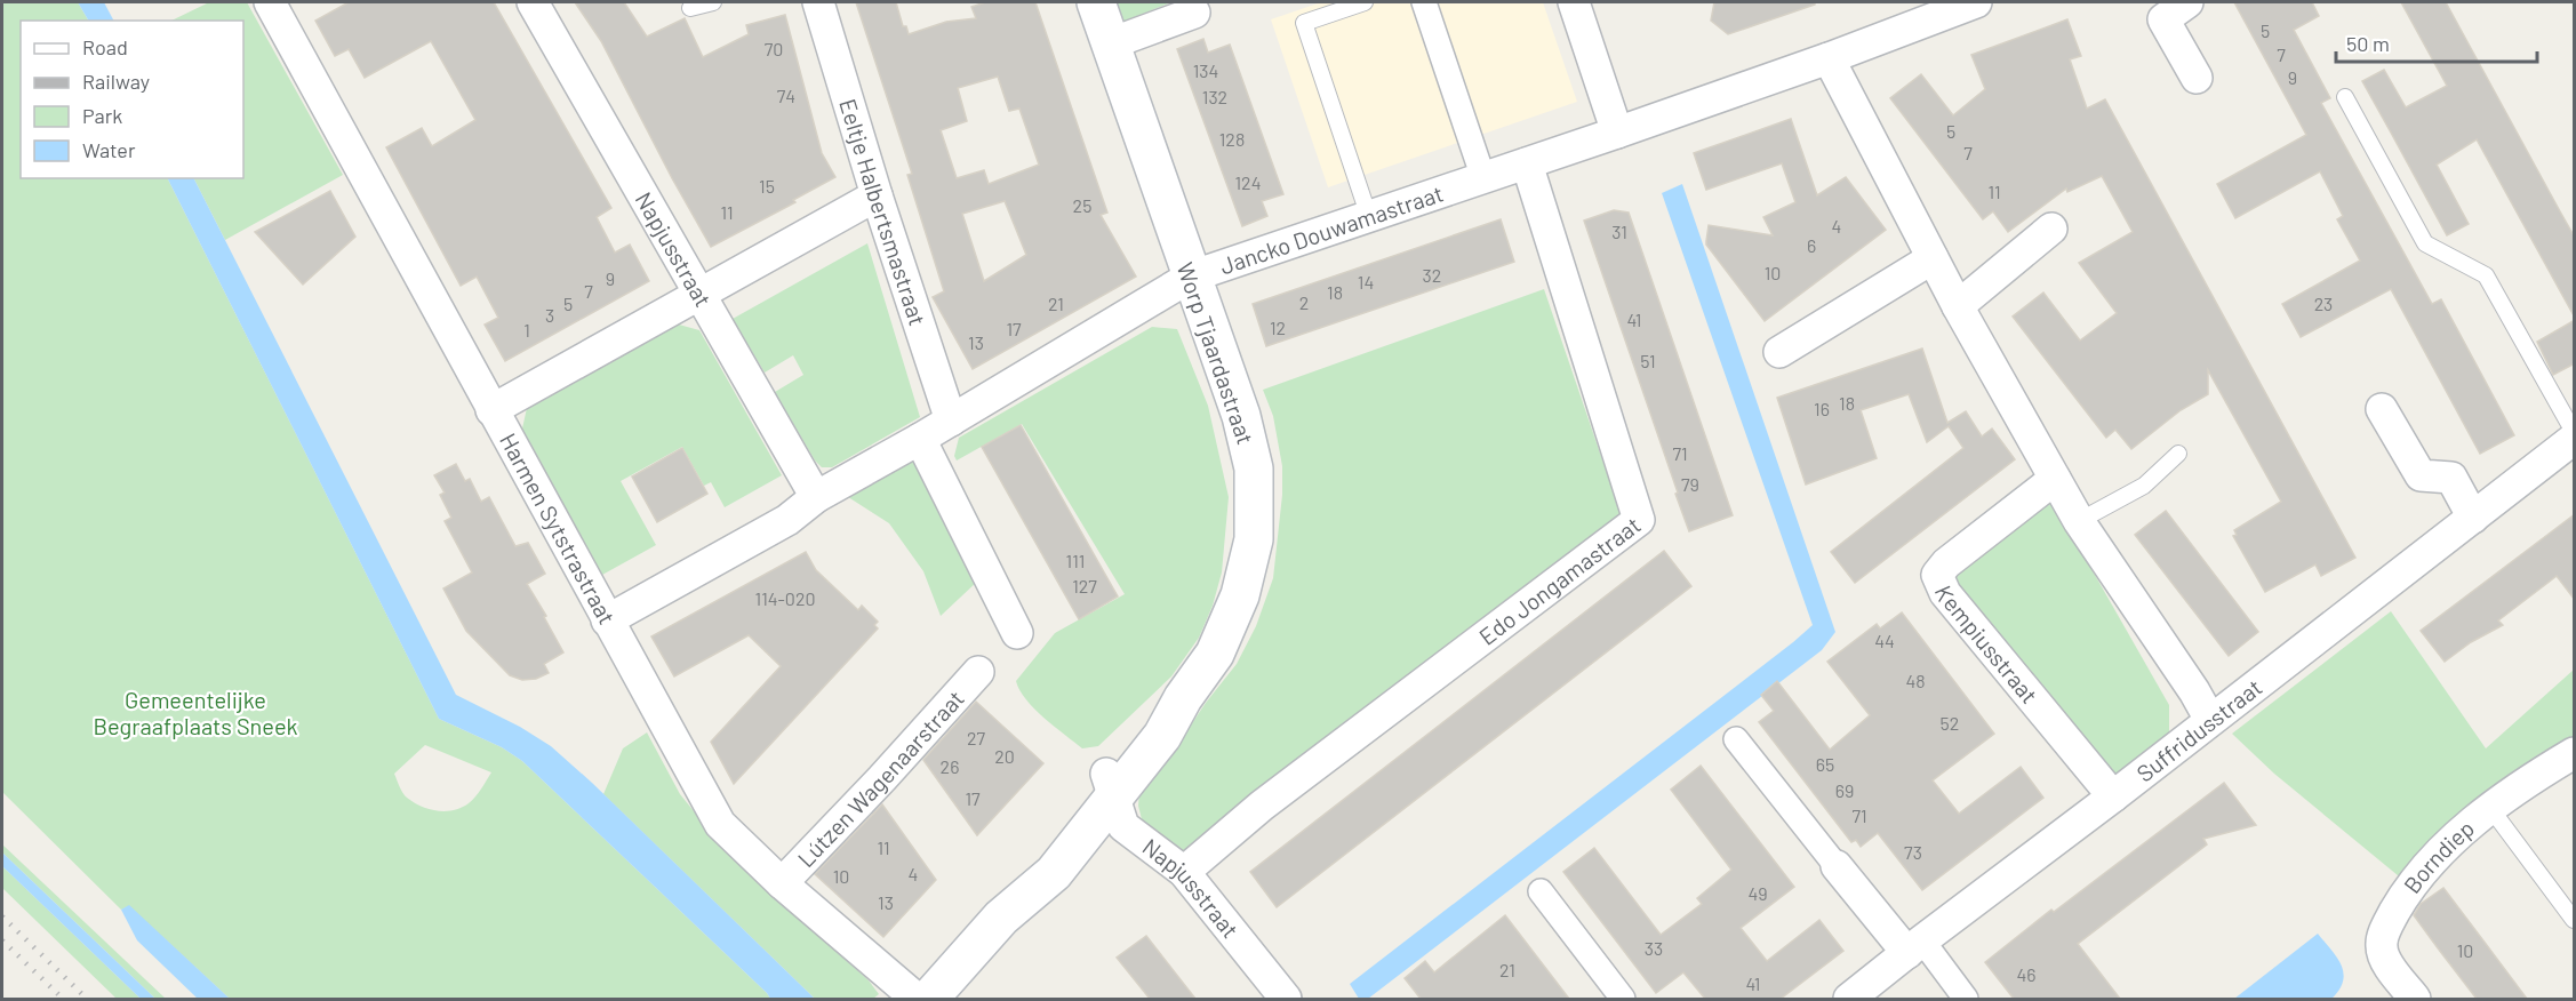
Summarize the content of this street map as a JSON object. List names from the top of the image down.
{
  "streets": {
    "main road": ["Worp Tjaardastraat"],
    "street": [
      "Eeltje Halbertsmastraat",
      "Jancko Douwamastraat",
      "Napjusstraat",
      "Harmen Sytstrastraat",
      "Edo Jongamastraat",
      "Kempiusstraat",
      "Suffridusstraat",
      "Lútzen Wagenaarstraat",
      "Borndiep"
    ]
  },
  "crossings": [
    ["Eeltje Halbertsmastraat", "Jancko Douwamastraat"],
    ["Jancko Douwamastraat", "Worp Tjaardastraat"],
    ["Jancko Douwamastraat", "Edo Jongamastraat"],
    ["Napjusstraat", "Worp Tjaardastraat"],
    ["Napjusstraat", "Edo Jongamastraat"],
    ["Harmen Sytstrastraat", "Lútzen Wagenaarstraat"],
    ["Kempiusstraat", "Suffridusstraat"]
  ],
  "parks": ["Gemeentelijke Begraafplaats Sneek"],
  "house_numbers": [
    "5",
    "70",
    "7",
    "134",
    "9",
    "74",
    "132",
    "5",
    "128",
    "7",
    "124",
    "15",
    "11",
    "25",
    "11",
    "4",
    "31",
    "6",
    "10",
    "32",
    "9",
    "14",
    "7",
    "18",
    "2",
    "5",
    "21",
    "23",
    "3",
    "41",
    "12",
    "17",
    "1",
    "13",
    "51",
    "18",
    "16",
    "71",
    "79",
    "111",
    "127",
    "114-020",
    "44",
    "48",
    "52",
    "27",
    "20",
    "65",
    "26",
    "69",
    "17",
    "71",
    "11",
    "73",
    "4",
    "10",
    "49",
    "13",
    "33",
    "10",
    "21",
    "46",
    "41"
  ],
  "legend": [
    "Road",
    "Railway",
    "Park",
    "Water"
  ],
  "scale_bar": "50 m"
}
